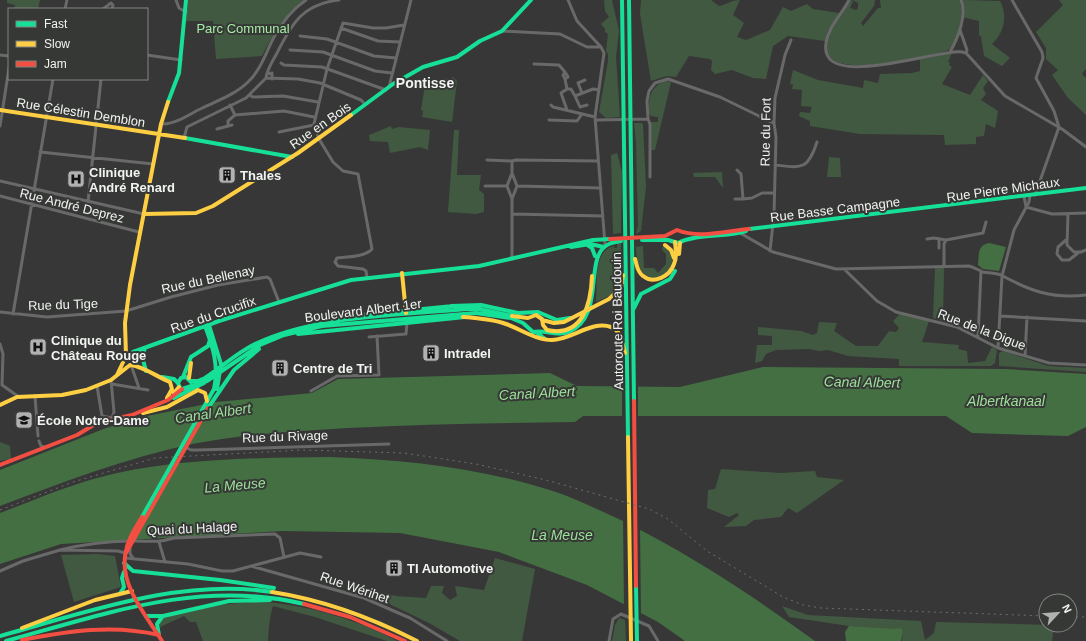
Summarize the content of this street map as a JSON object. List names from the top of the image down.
{
  "streets": {
    "main road": [
      "Rue Célestin Demblon",
      "Rue en Bois",
      "Rue Pierre Michaux",
      "Rue Basse Campagne",
      "Boulevard Albert 1er",
      "Rue du Crucifix",
      "Autoroute Roi Baudouin"
    ],
    "street": [
      "Rue du Fort",
      "Rue André Deprez",
      "Rue du Bellenay",
      "Rue du Tige",
      "Rue de la Digue",
      "Rue du Rivage",
      "Quai du Halage",
      "Rue Wérihet"
    ]
  },
  "crossings": [
    ["Rue Célestin Demblon", "Rue en Bois"],
    ["Rue du Fort", "Rue Basse Campagne"],
    ["Rue Pierre Michaux", "Rue Basse Campagne"],
    ["Rue Basse Campagne", "Boulevard Albert 1er"],
    ["Rue du Bellenay", "Rue du Tige"],
    ["Rue du Bellenay", "Rue du Crucifix"],
    ["Quai du Halage", "Rue Wérihet"]
  ],
  "districts": ["Pontisse"],
  "water": ["Canal Albert", "Albertkanaal", "La Meuse"],
  "parks": ["Parc Communal"],
  "places": {
    "building": [
      "Thales",
      "Intradel",
      "Centre de Tri",
      "TI Automotive"
    ],
    "hospital": ["Clinique André Renard", "Clinique du Château Rouge"],
    "school or university": ["École Notre-Dame"]
  },
  "legend": ["Fast", "Slow", "Jam"],
  "north": "top right"
}
